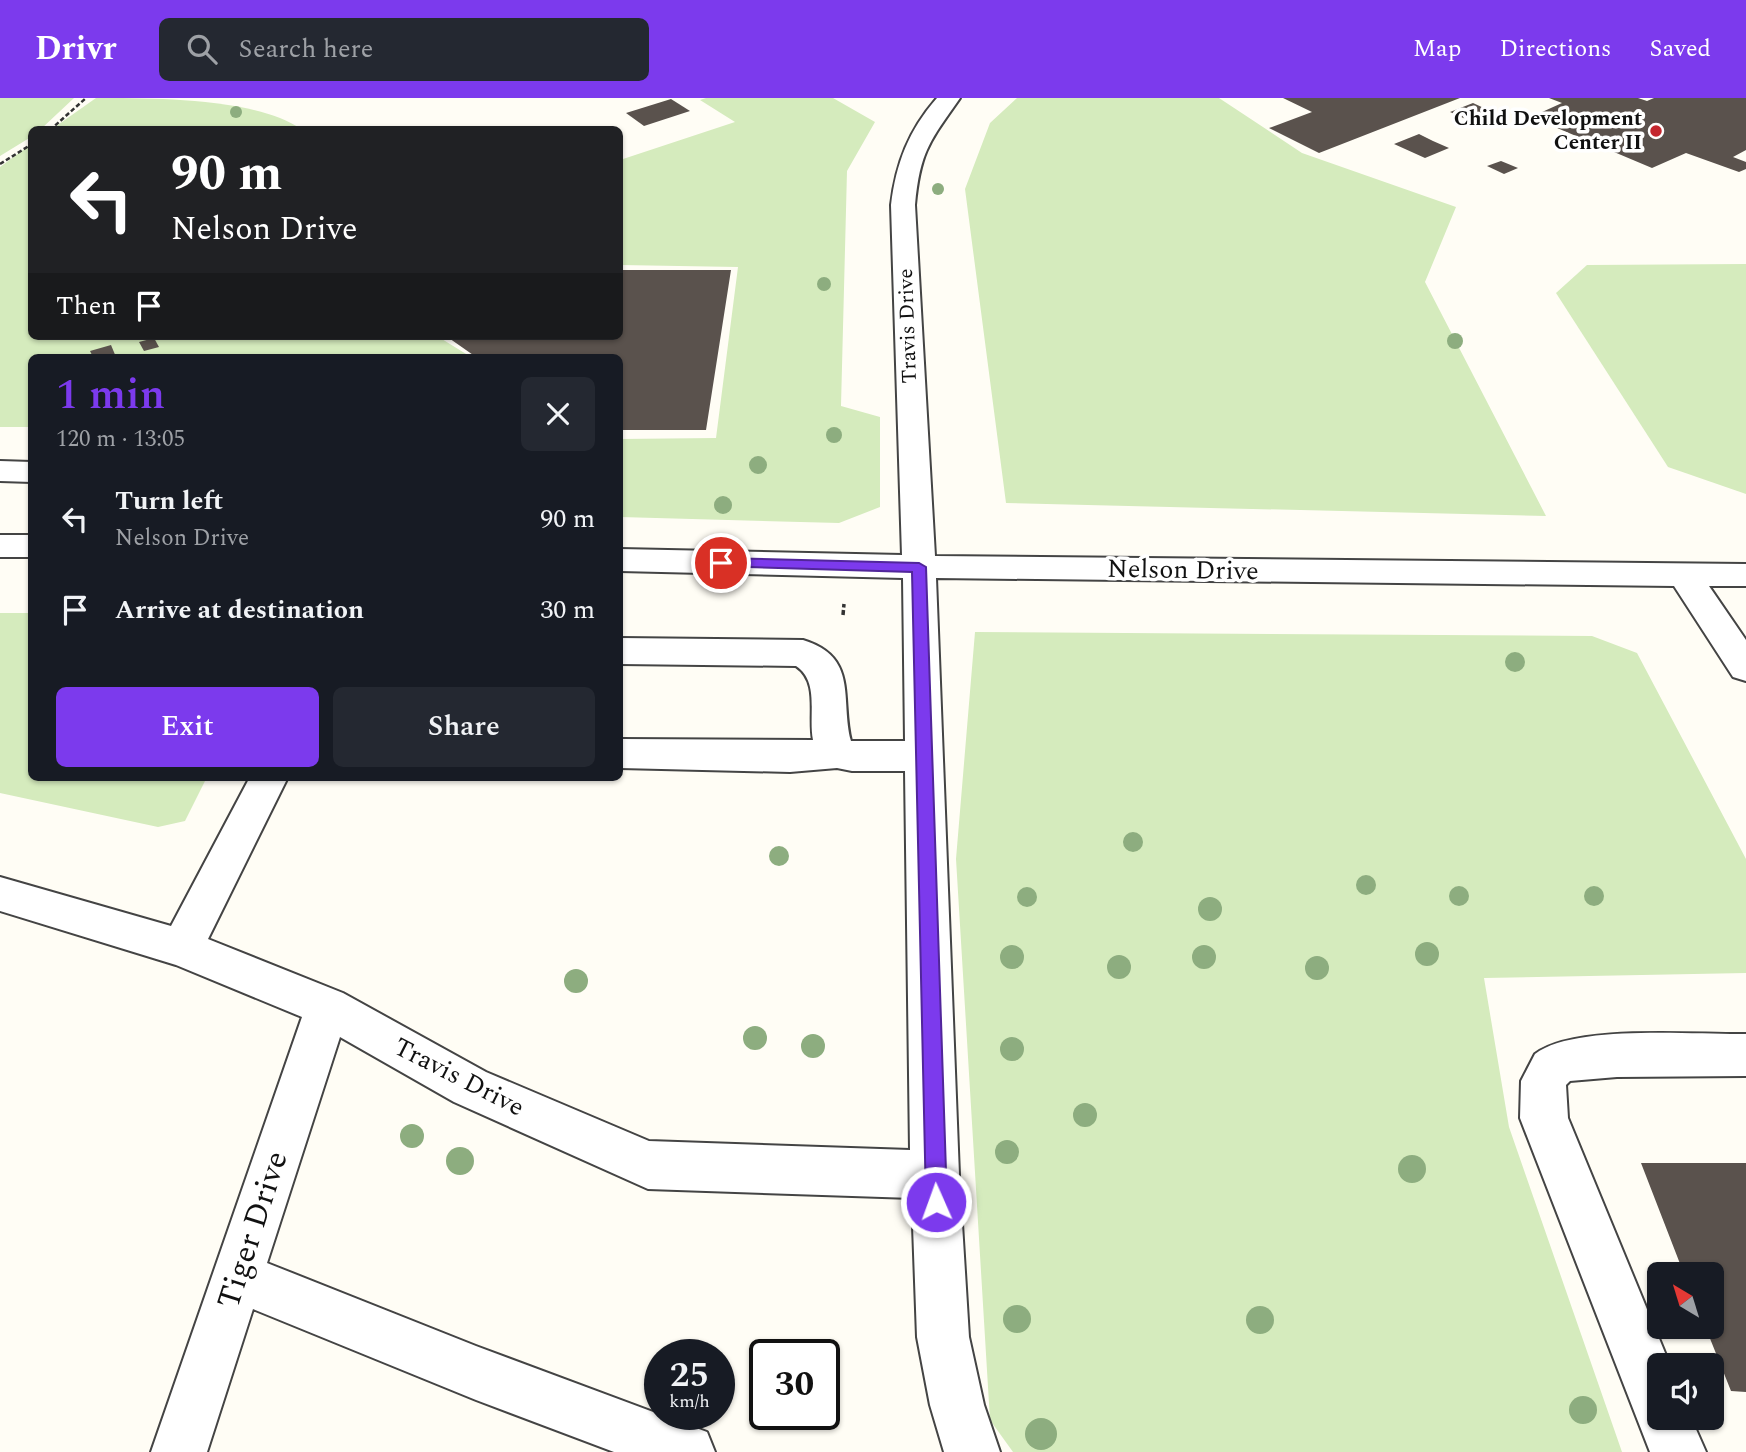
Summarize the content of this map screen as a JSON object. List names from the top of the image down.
{
  "streets": {
    "street": ["Travis Drive", "Nelson Drive", "Tiger Drive"]
  },
  "crossings": [
    ["Travis Drive", "Nelson Drive"],
    ["Travis Drive", "Tiger Drive"]
  ],
  "places": ["Child Development Center II"],
  "north": "top left",
  "page": {
    "header": "Drivr",
    "search": "Search here",
    "nav": ["Map", "Directions", "Saved"],
    "turn": ["90 m", "Nelson Drive"],
    "then": "Then",
    "heading": ["1 min", "120 m · 13:05"],
    "list": [
      {
        "name": "Turn left",
        "note": "Nelson Drive",
        "value": "90 m"
      },
      {
        "name": "Arrive at destination",
        "value": "30 m"
      }
    ],
    "buttons": ["Exit", "Share"],
    "speed": "25 km/h",
    "limit": "30"
  }
}
